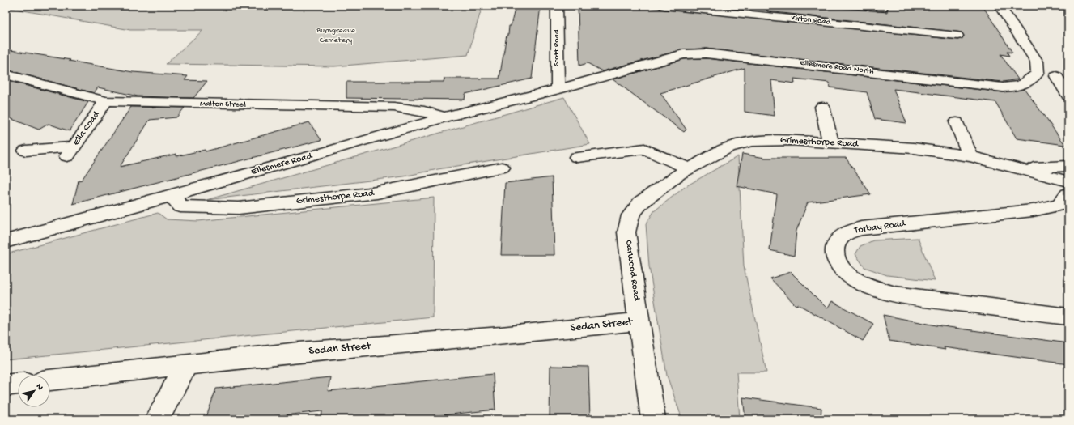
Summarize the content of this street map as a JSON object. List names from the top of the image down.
{
  "streets": {
    "street": [
      "Kirton Road",
      "Scott Road",
      "Ellesmere Road North",
      "Malton Street",
      "Ella Road",
      "Grimesthorpe Road",
      "Ellesmere Road",
      "Torbay Road",
      "Carwood Road",
      "Sedan Street"
    ]
  },
  "crossings": [
    ["Scott Road", "Ellesmere Road North"],
    ["Scott Road", "Ellesmere Road"],
    ["Ellesmere Road North", "Ellesmere Road"],
    ["Malton Street", "Ella Road"],
    ["Malton Street", "Ellesmere Road"],
    ["Grimesthorpe Road", "Ellesmere Road"],
    ["Grimesthorpe Road", "Torbay Road"],
    ["Grimesthorpe Road", "Carwood Road"],
    ["Carwood Road", "Sedan Street"]
  ],
  "parks": ["Burngreave Cemetery"],
  "north": "top right"
}
